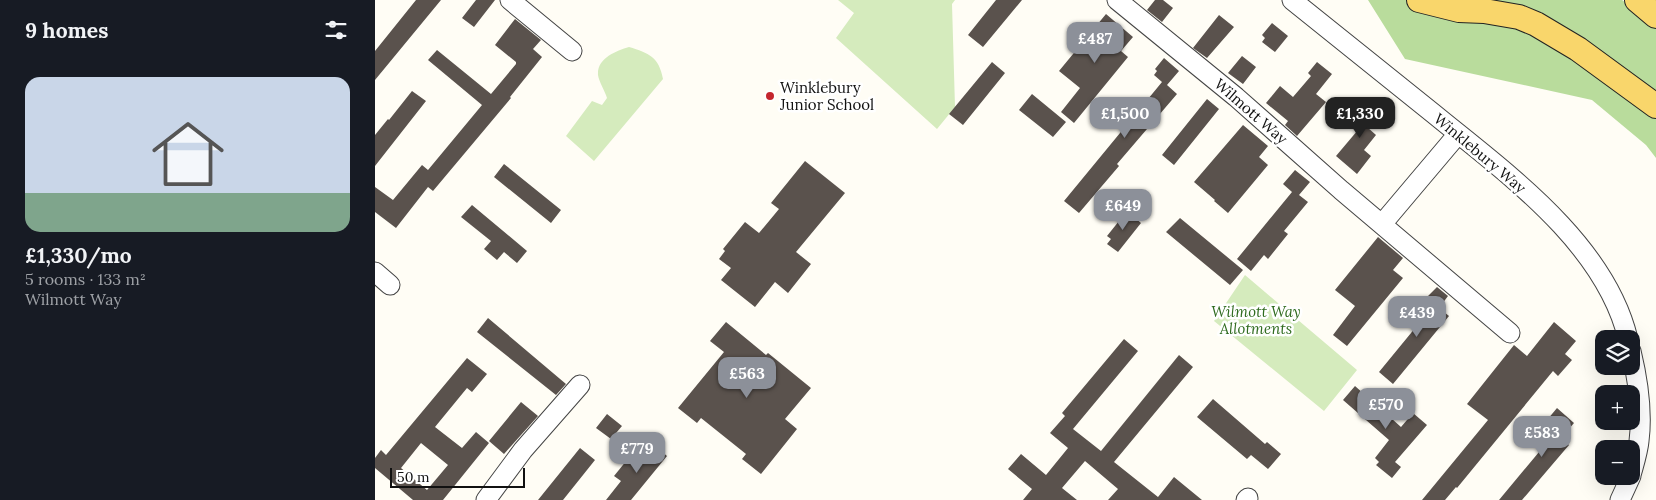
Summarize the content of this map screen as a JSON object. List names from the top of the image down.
{
  "streets": {
    "street": ["Wilmott Way", "Winklebury Way"]
  },
  "parks": ["Wilmott Way Allotments"],
  "places": ["Winklebury Junior School"],
  "scale_bar": "50 m",
  "page": {
    "heading": "9 homes",
    "price": [
      "£487",
      "£1,500",
      "£1,330",
      "£649",
      "£439",
      "£563",
      "£570",
      "£583",
      "£779"
    ],
    "list": [
      {
        "name": "£1,330/mo",
        "note": "5 rooms · 133 m² · Wilmott Way"
      }
    ],
    "map_buttons": ["+", "−"],
    "scale": "50 m"
  }
}
